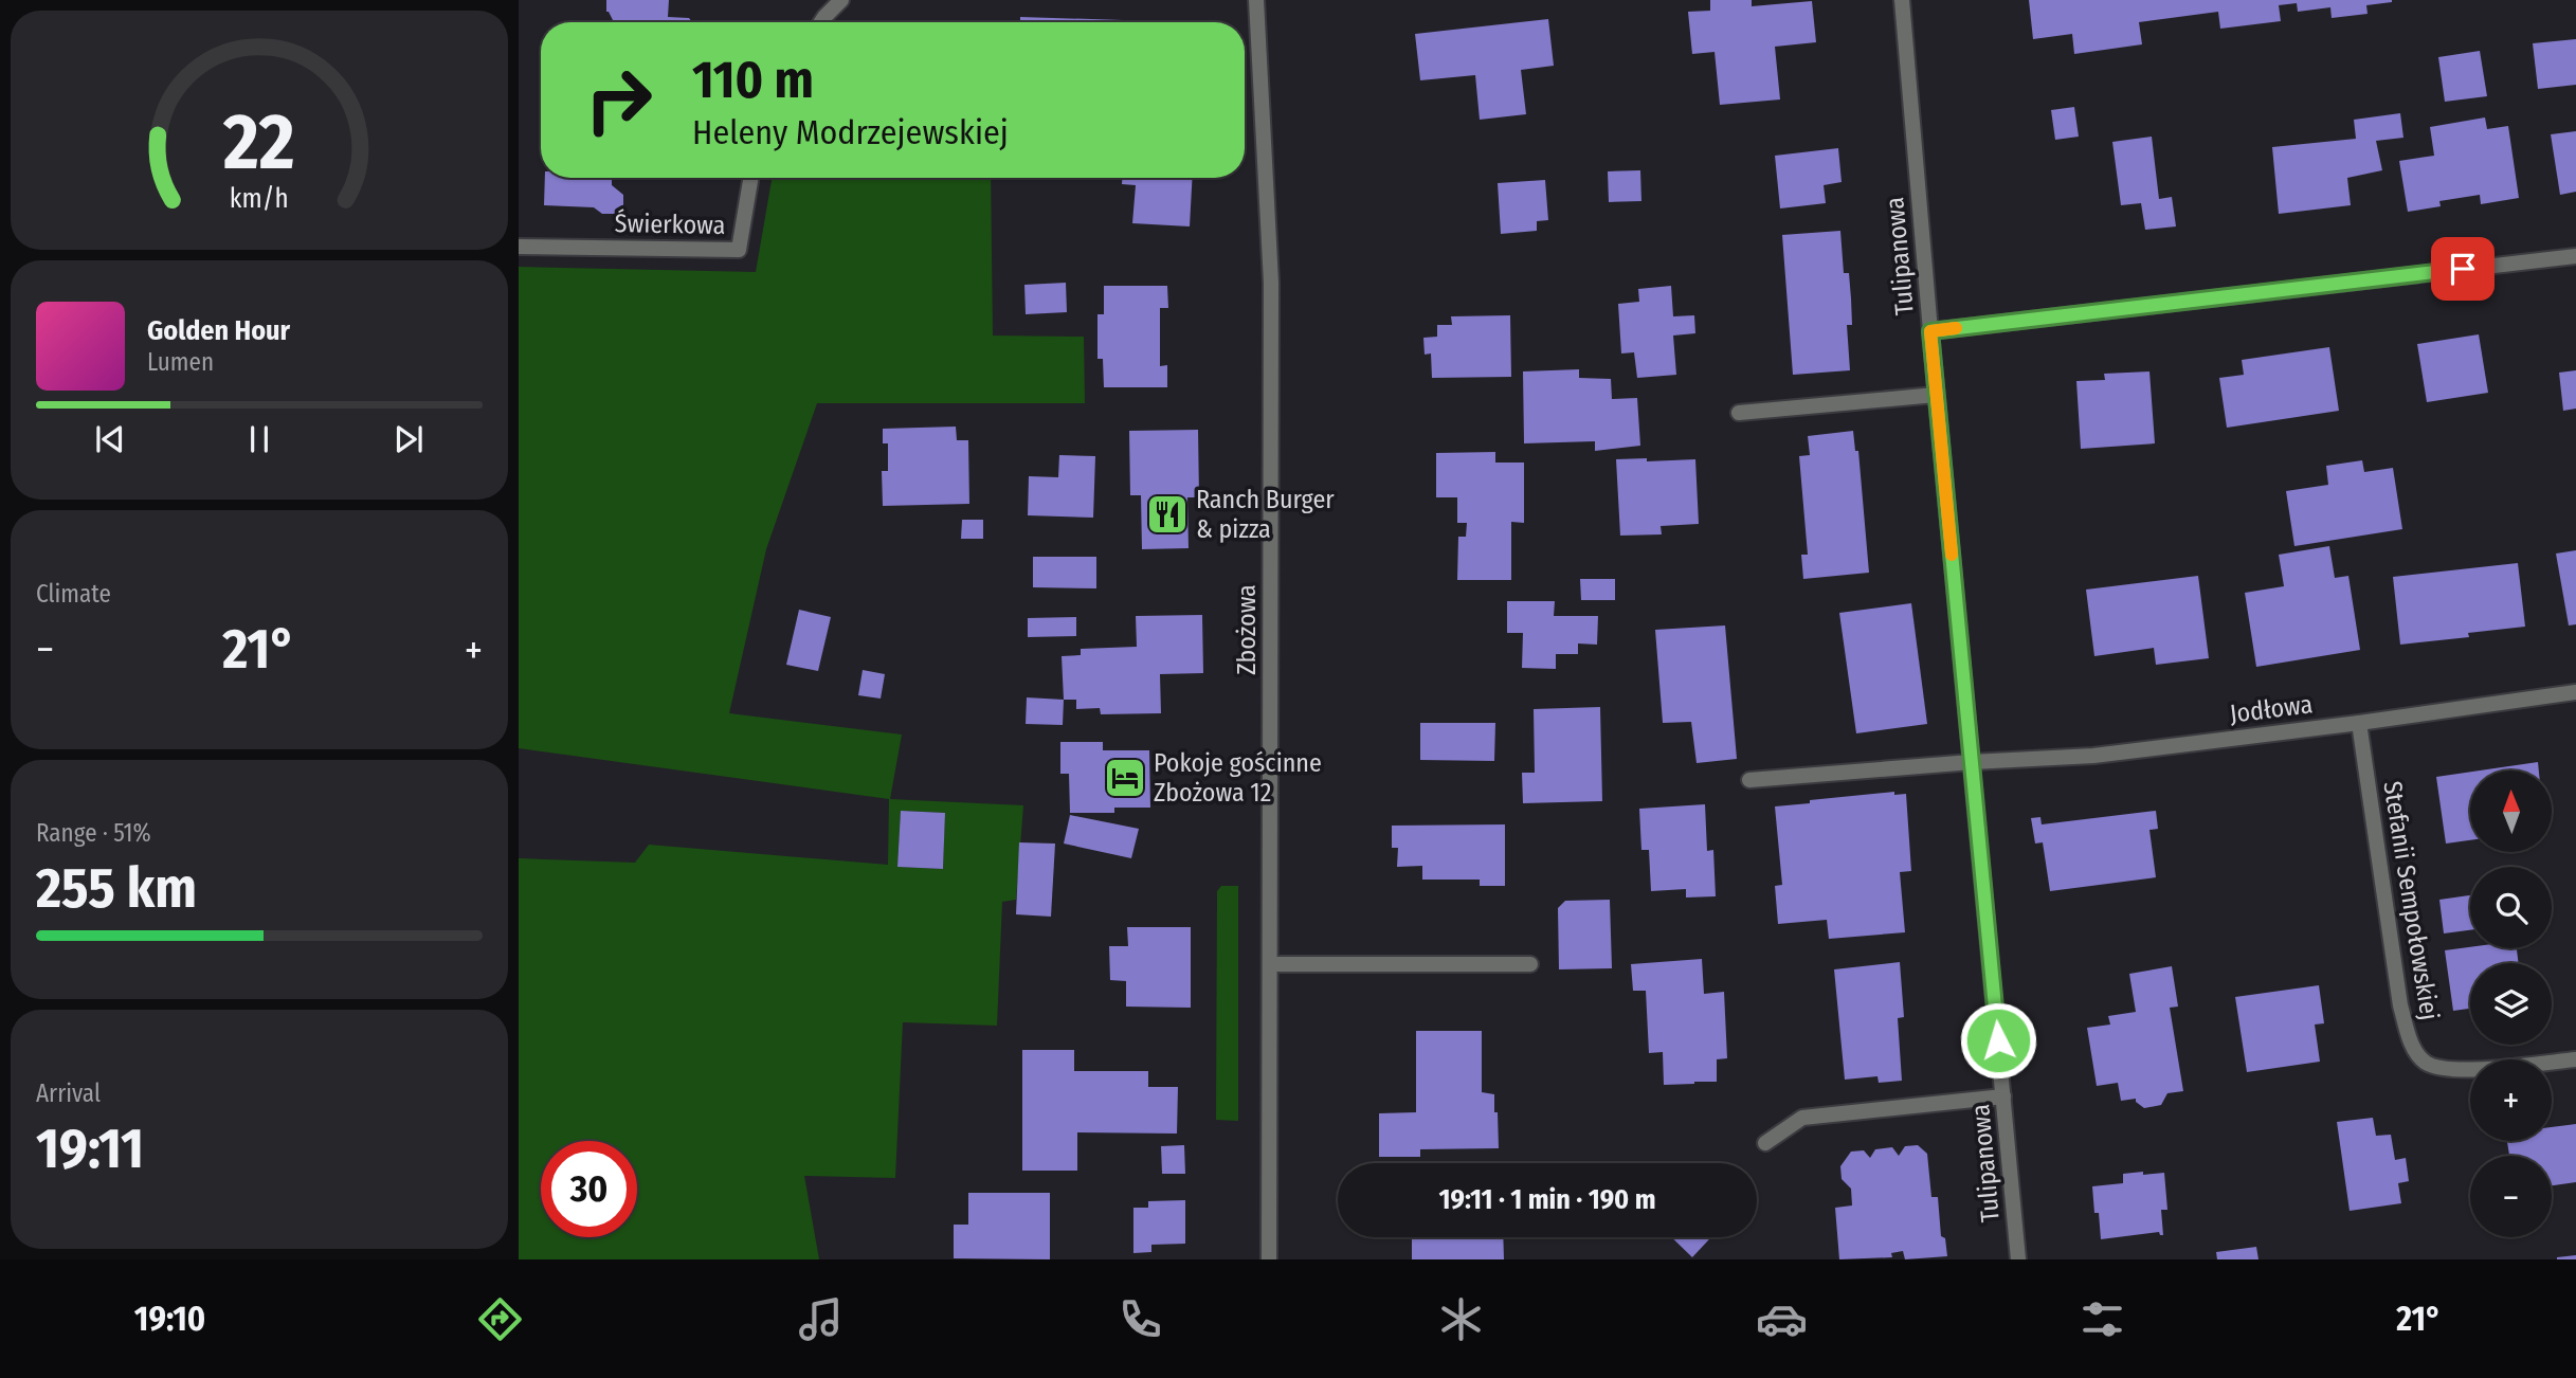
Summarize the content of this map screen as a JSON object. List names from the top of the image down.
{
  "streets": {
    "street": [
      "Świerkowa",
      "Tulipanowa",
      "Zbożowa",
      "Jodłowa",
      "Stefanii Sempołowskiej"
    ]
  },
  "crossings": [
    ["Tulipanowa", "Jodłowa"],
    ["Jodłowa", "Stefanii Sempołowskiej"]
  ],
  "places": {
    "restaurant": ["Ranch Burger & pizza"],
    "hotel": ["Pokoje gościnne Zbożowa 12"]
  },
  "north": "top",
  "page": {
    "turn": ["110 m", "Heleny Modrzejewskiej"],
    "song": ["Golden Hour", "Lumen"],
    "tile": [
      "Climate",
      ["Range · 51%", "255 km"],
      ["Arrival", "19:11"]
    ],
    "heat": ["−", "21°", "+"],
    "map_buttons": ["+", "−"],
    "limit": "30",
    "trip": "19:11 · 1 min · 190 m",
    "tabs": ["19:10", "21°"],
    "gauge": ["22", "km/h"]
  }
}
